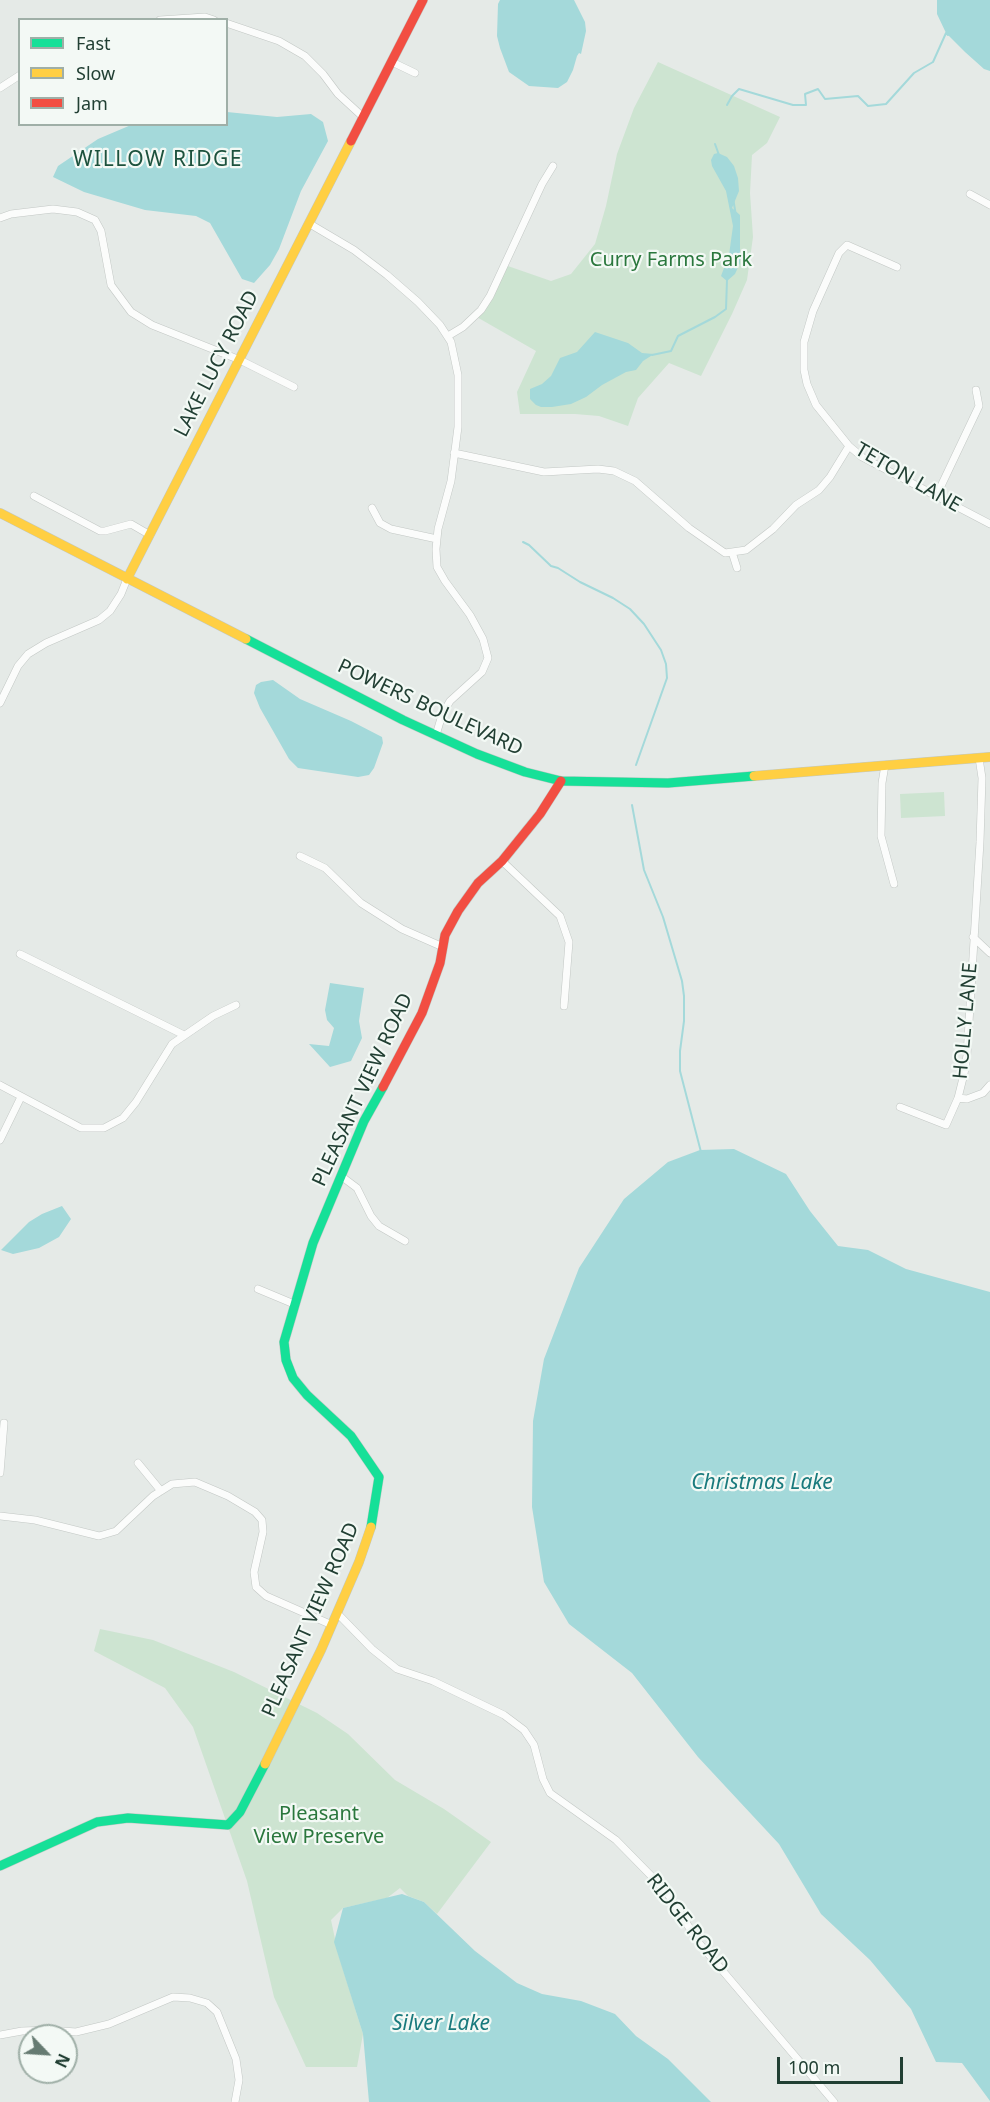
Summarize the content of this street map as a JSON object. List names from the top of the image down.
{
  "streets": {
    "street": [
      "LAKE LUCY ROAD",
      "TETON LANE",
      "POWERS BOULEVARD",
      "HOLLY LANE",
      "PLEASANT VIEW ROAD",
      "RIDGE ROAD"
    ]
  },
  "crossings": [
    ["LAKE LUCY ROAD", "POWERS BOULEVARD"],
    ["POWERS BOULEVARD", "HOLLY LANE"],
    ["POWERS BOULEVARD", "PLEASANT VIEW ROAD"],
    ["PLEASANT VIEW ROAD", "RIDGE ROAD"]
  ],
  "districts": ["WILLOW RIDGE"],
  "water": ["Christmas Lake", "Silver Lake"],
  "parks": ["Curry Farms Park", "Pleasant View Preserve"],
  "legend": ["Fast", "Slow", "Jam"],
  "scale_bar": "100 m",
  "north": "bottom right"
}
